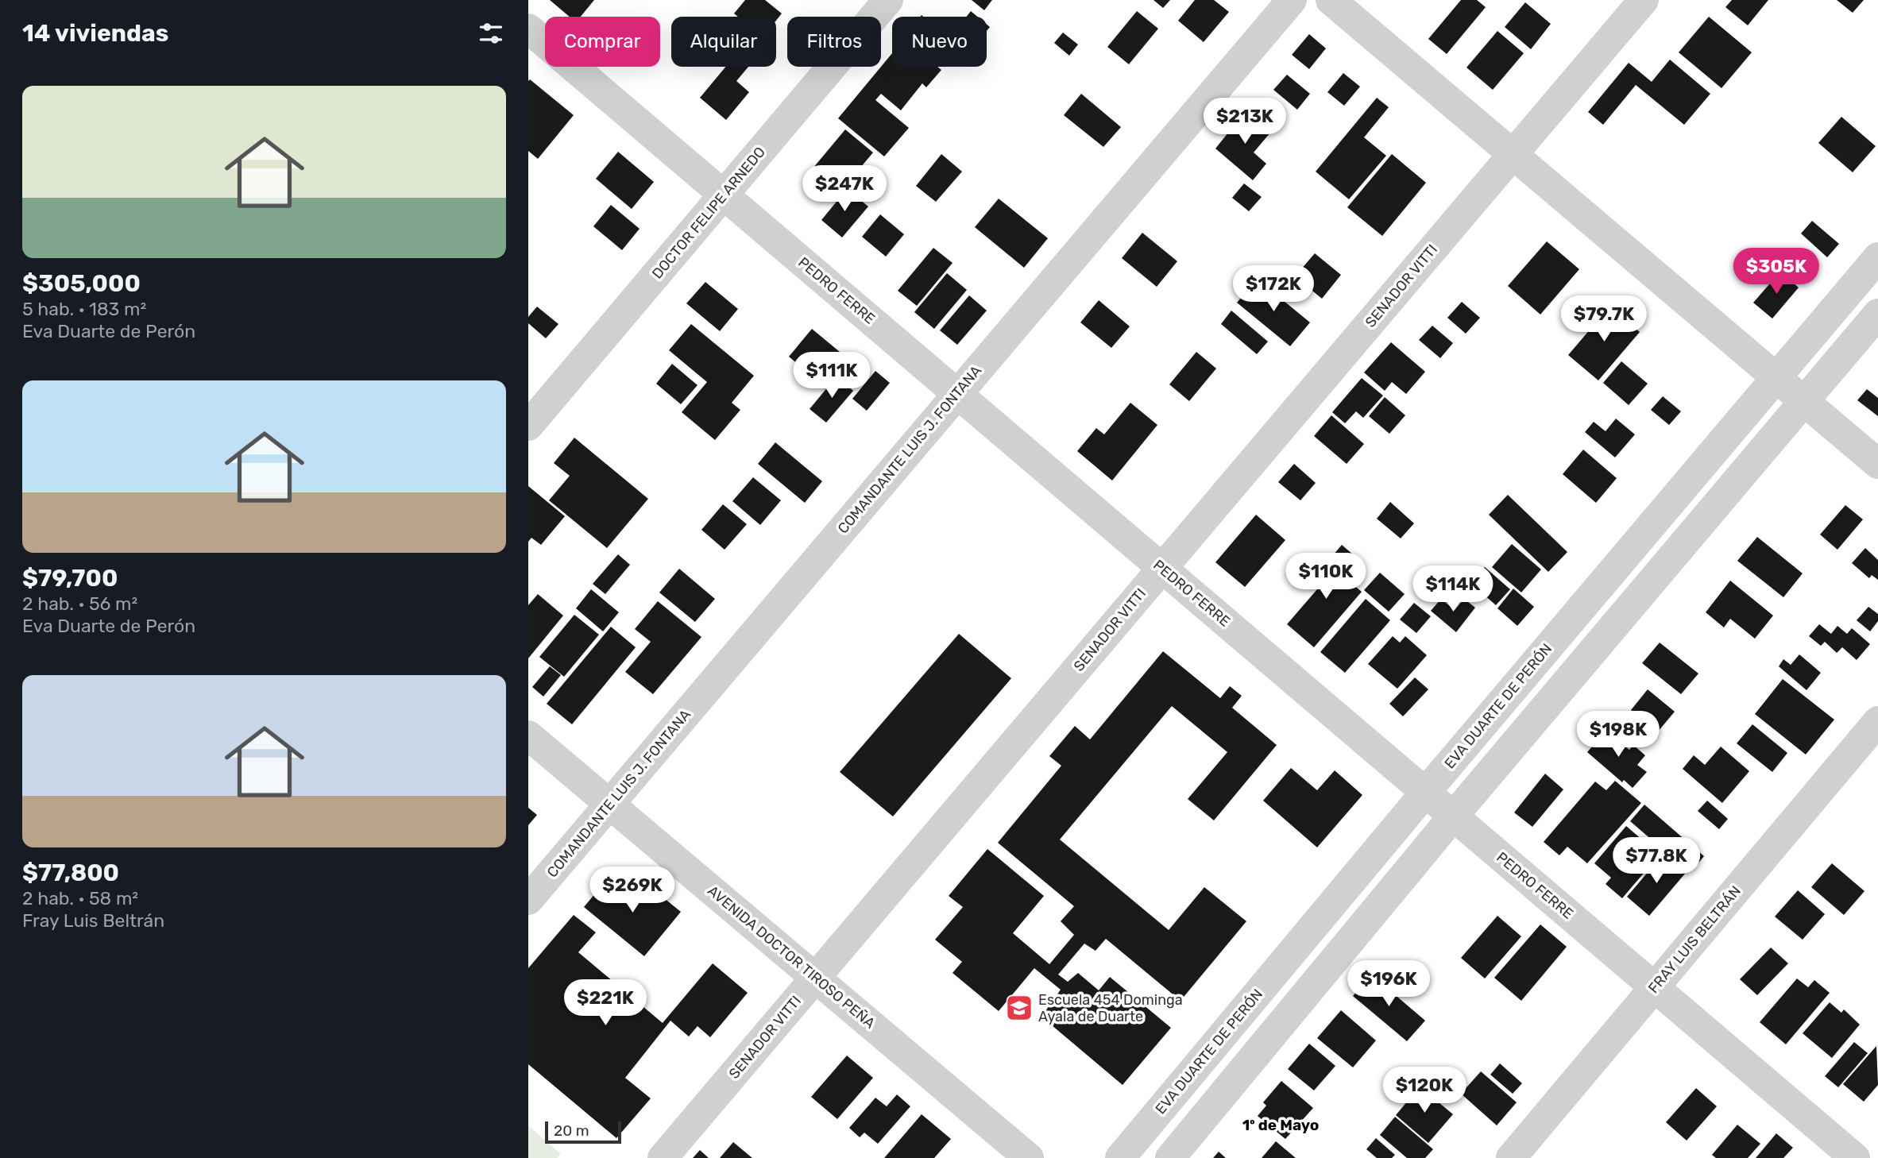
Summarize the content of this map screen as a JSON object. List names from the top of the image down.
{
  "streets": {
    "street": [
      "DOCTOR FELIPE ARNEDO",
      "SENADOR VITTI",
      "PEDRO FERRE",
      "COMANDANTE LUIS J. FONTANA",
      "EVA DUARTE DE PERÓN",
      "FRAY LUIS BELTRÁN",
      "AVENIDA DOCTOR TIROSO PEÑA"
    ]
  },
  "crossings": [
    ["DOCTOR FELIPE ARNEDO", "PEDRO FERRE"],
    ["SENADOR VITTI", "PEDRO FERRE"],
    ["SENADOR VITTI", "AVENIDA DOCTOR TIROSO PEÑA"],
    ["PEDRO FERRE", "COMANDANTE LUIS J. FONTANA"],
    ["PEDRO FERRE", "EVA DUARTE DE PERÓN"],
    ["PEDRO FERRE", "FRAY LUIS BELTRÁN"],
    ["COMANDANTE LUIS J. FONTANA", "AVENIDA DOCTOR TIROSO PEÑA"]
  ],
  "districts": ["1º de Mayo"],
  "places": {
    "school or university": ["Escuela 454 Dominga Ayala de Duarte"]
  },
  "scale_bar": "20 m",
  "page": {
    "heading": "14 viviendas",
    "chip": [
      "Comprar",
      "Alquilar",
      "Filtros",
      "Nuevo"
    ],
    "list": [
      {
        "name": "$305,000",
        "note": "5 hab. · 183 m² · Eva Duarte de Perón"
      },
      {
        "name": "$79,700",
        "note": "2 hab. · 56 m² · Eva Duarte de Perón"
      },
      {
        "name": "$77,800",
        "note": "2 hab. · 58 m² · Fray Luis Beltrán"
      }
    ],
    "price": [
      "$213K",
      "$247K",
      "$305K",
      "$172K",
      "$79.7K",
      "$111K",
      "$110K",
      "$114K",
      "$198K",
      "$77.8K",
      "$269K",
      "$196K",
      "$221K",
      "$120K"
    ],
    "scale": "20 m"
  }
}
